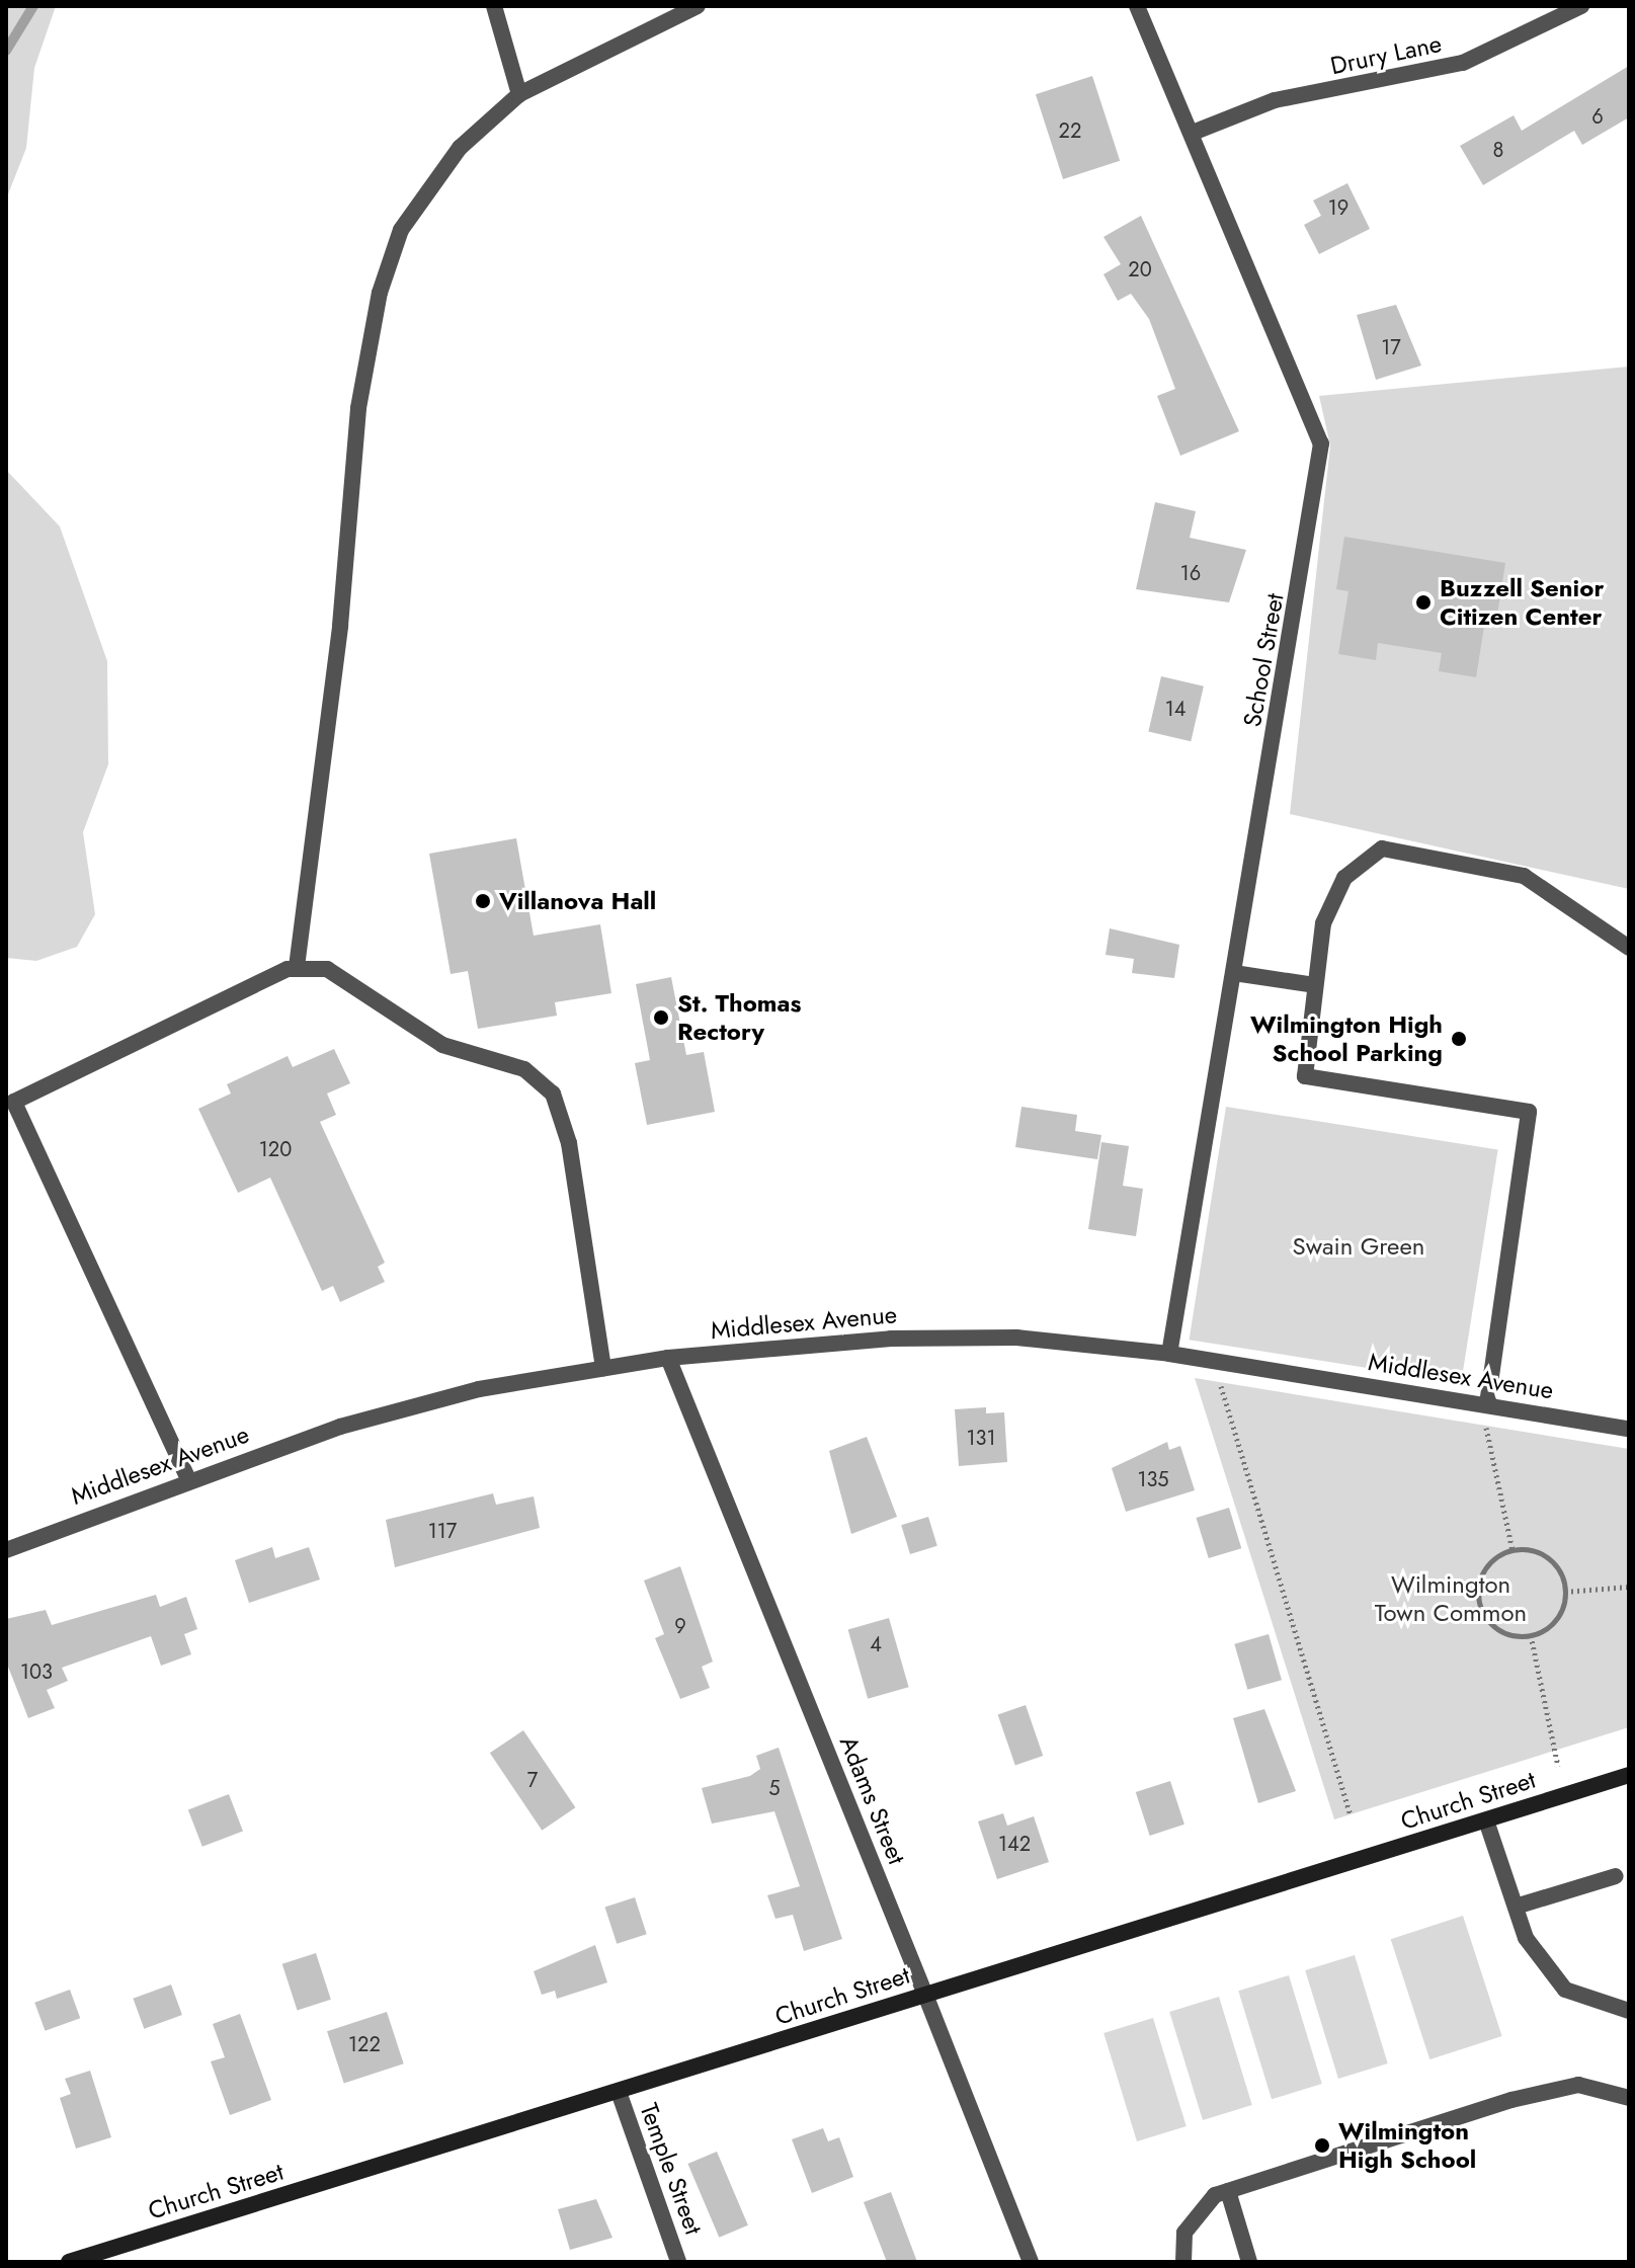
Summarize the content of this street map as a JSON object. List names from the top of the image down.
{
  "streets": {
    "main road": ["Church Street"],
    "street": [
      "Drury Lane",
      "School Street",
      "Middlesex Avenue",
      "Adams Street",
      "Temple Street"
    ]
  },
  "crossings": [
    ["Drury Lane", "School Street"],
    ["School Street", "Middlesex Avenue"],
    ["Middlesex Avenue", "Adams Street"],
    ["Adams Street", "Church Street"],
    ["Church Street", "Temple Street"]
  ],
  "parks": ["Swain Green", "Wilmington Town Common"],
  "places": [
    "Buzzell Senior Citizen Center",
    "Villanova Hall",
    "St. Thomas Rectory",
    "Wilmington High School Parking",
    "Wilmington High School"
  ],
  "house_numbers": [
    "6",
    "22",
    "8",
    "19",
    "20",
    "17",
    "16",
    "14",
    "120",
    "131",
    "135",
    "117",
    "9",
    "4",
    "103",
    "7",
    "5",
    "142",
    "122"
  ]
}
